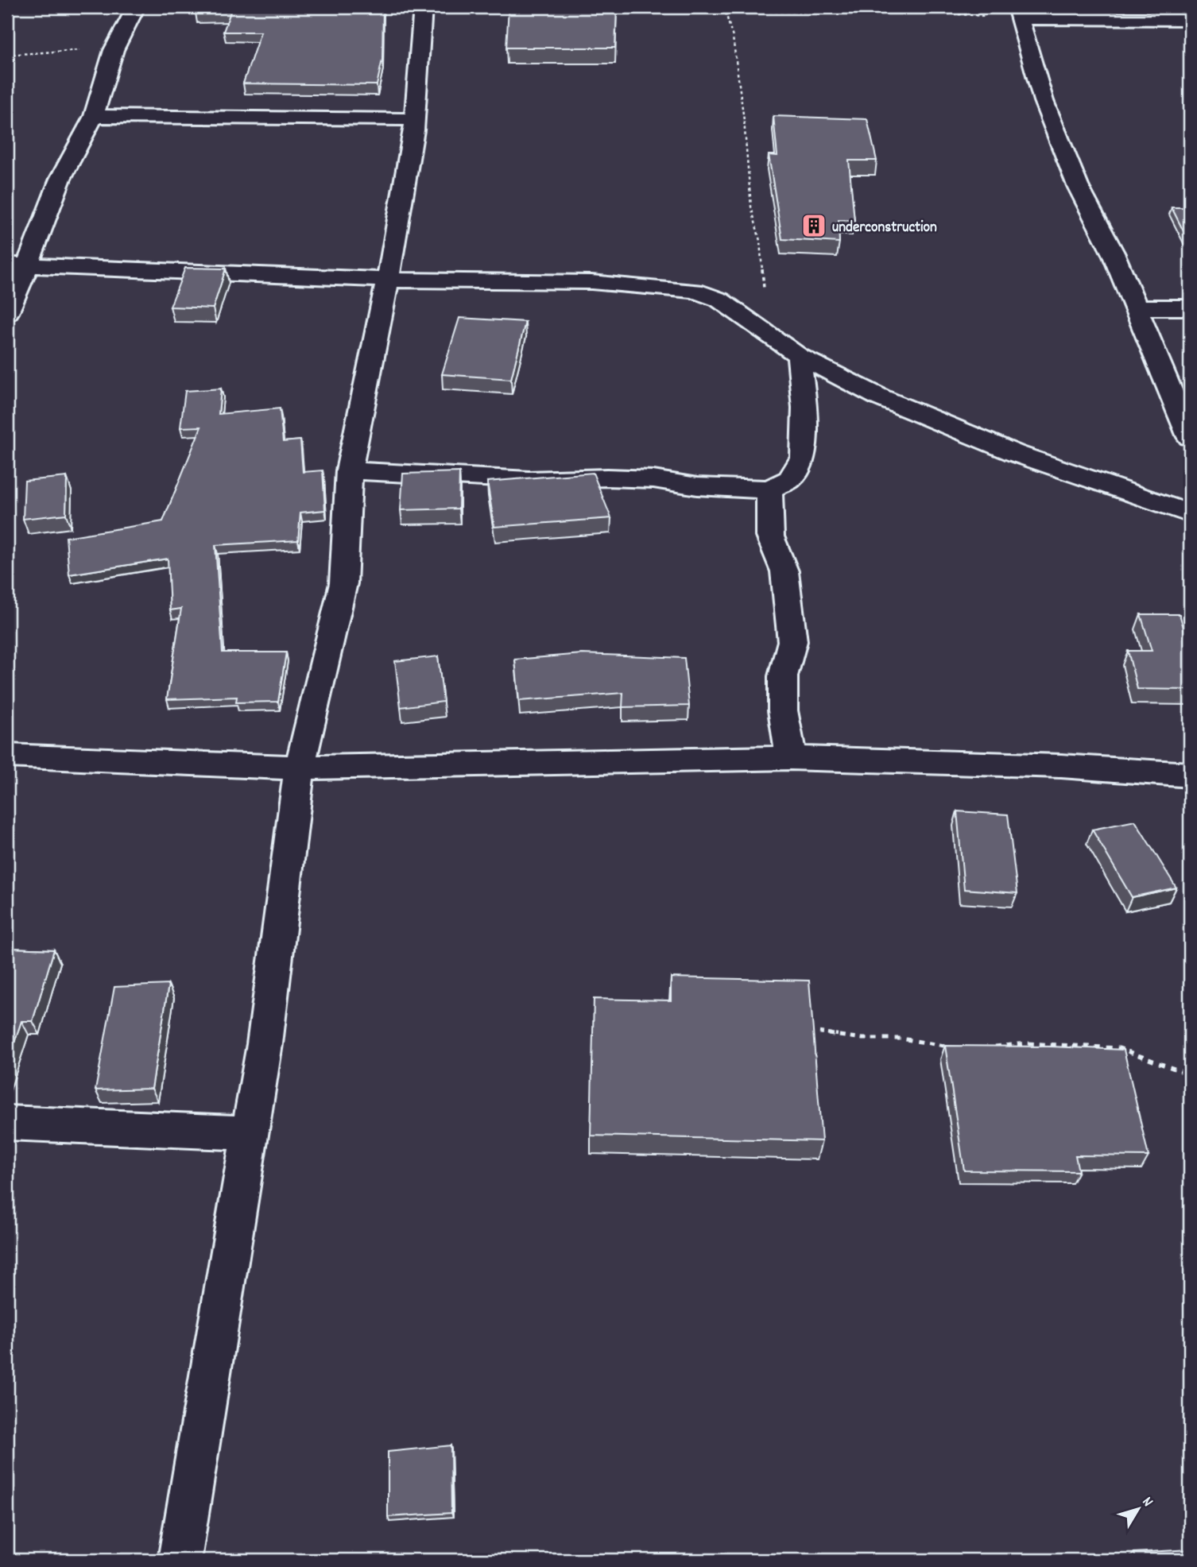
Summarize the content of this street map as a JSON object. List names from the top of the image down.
{
  "places": {
    "building": ["underconstruction"]
  },
  "north": "top right"
}
